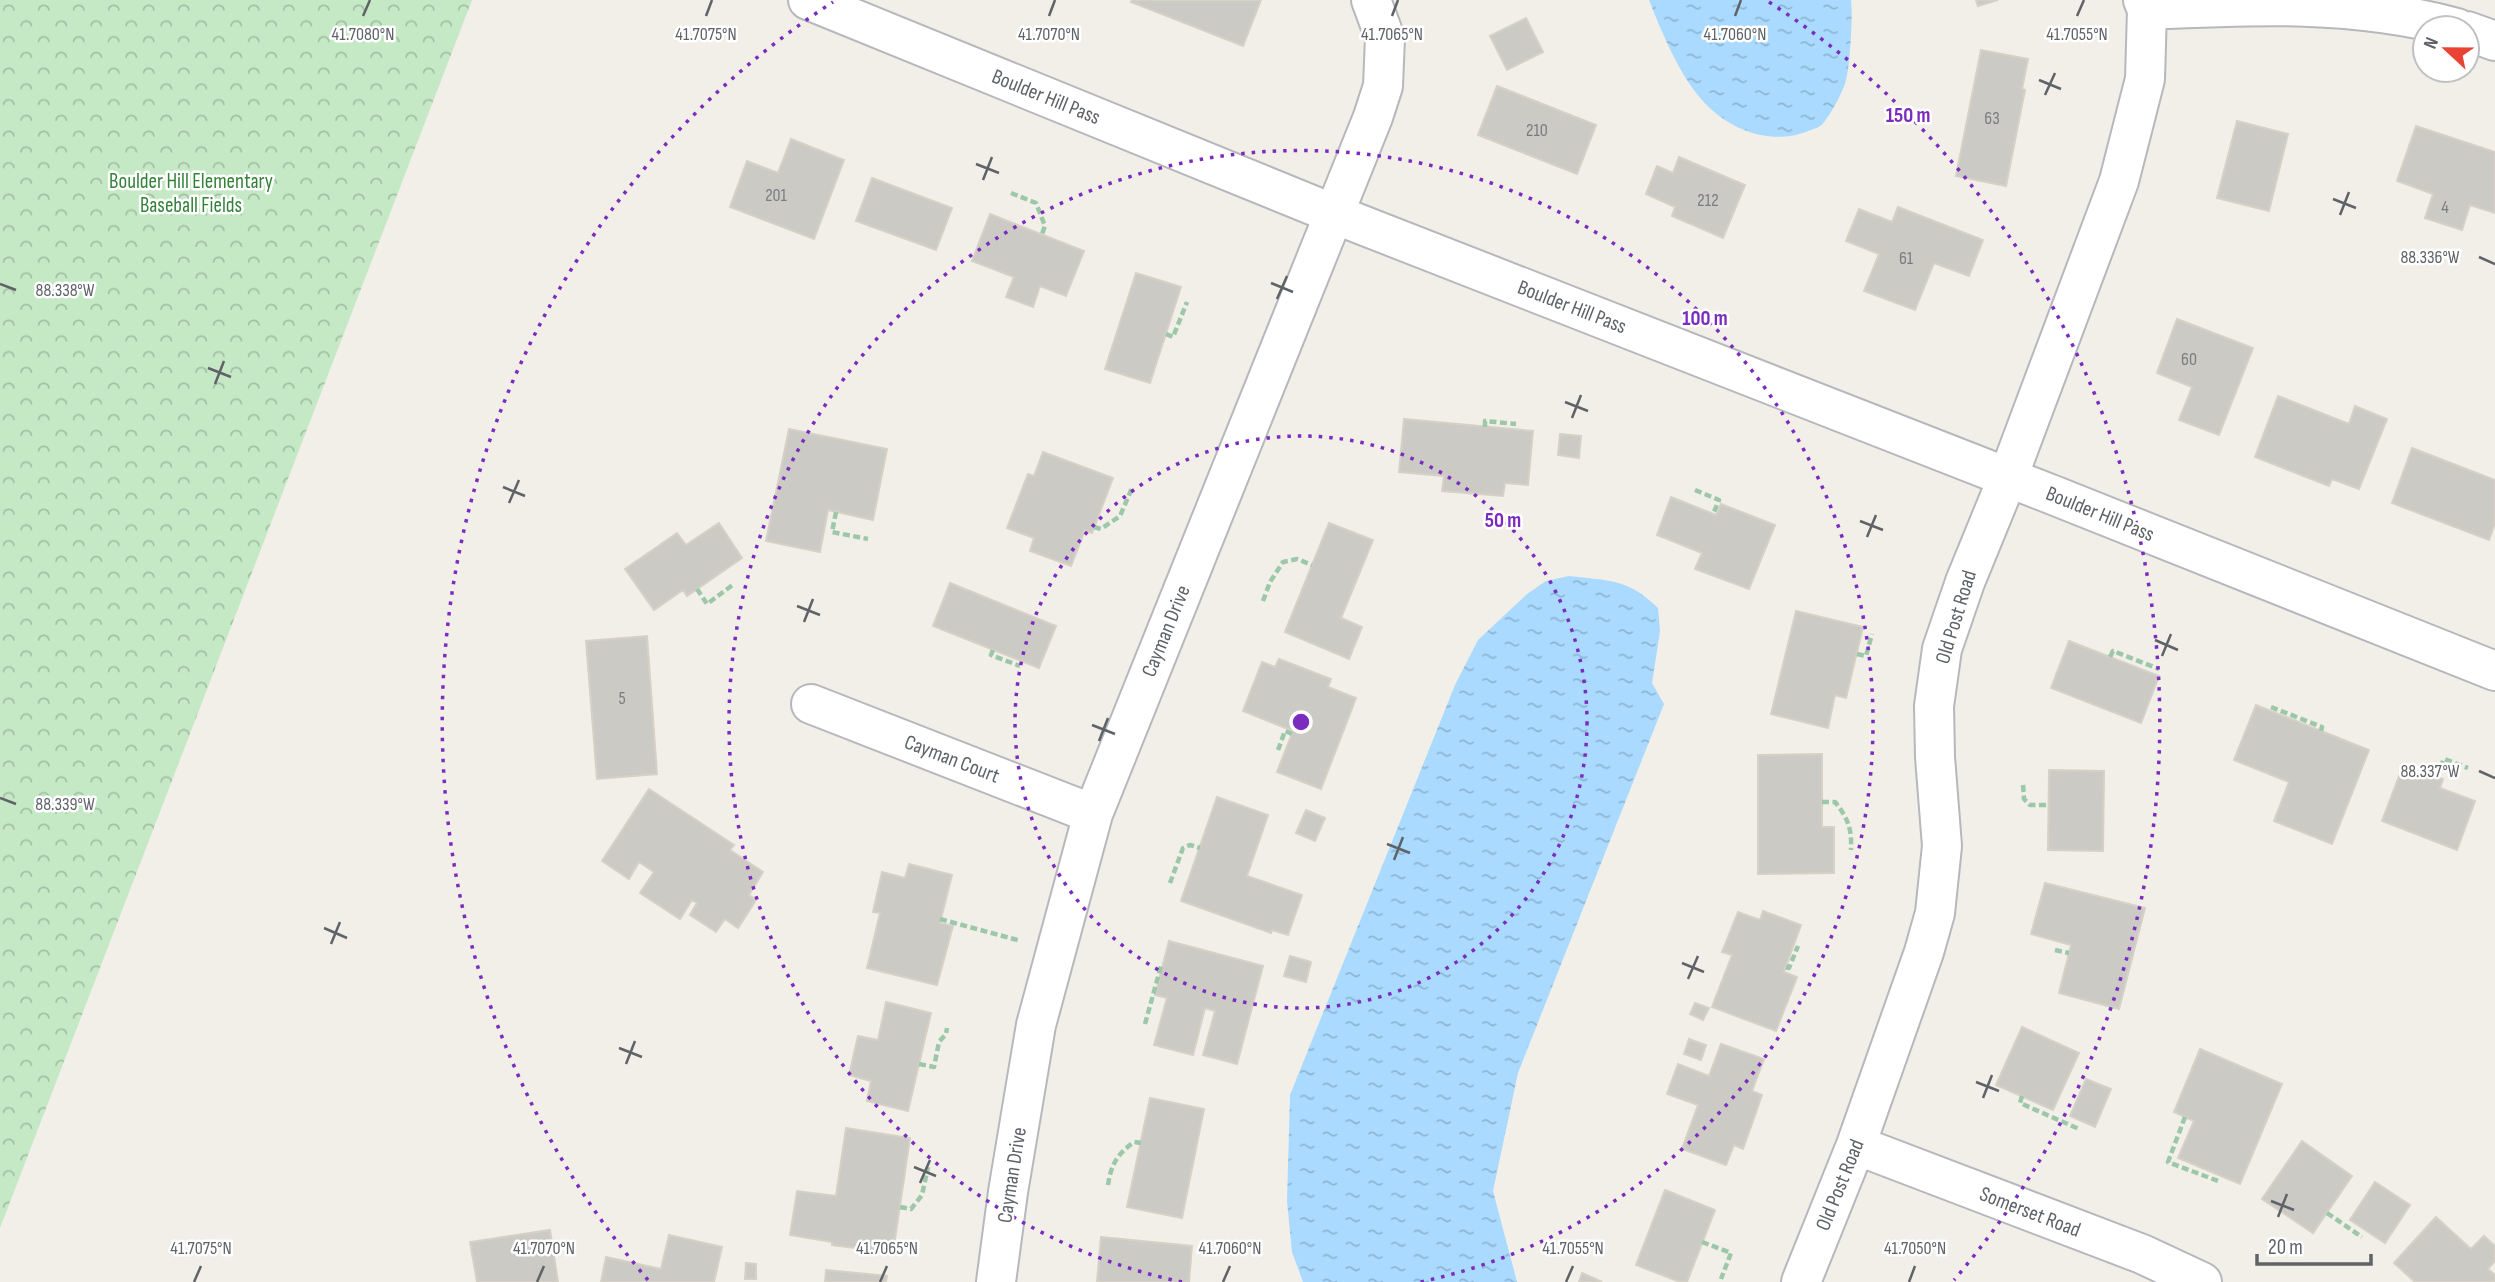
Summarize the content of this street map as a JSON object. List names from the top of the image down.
{
  "streets": {
    "street": [
      "Boulder Hill Pass",
      "Old Post Road",
      "Cayman Drive",
      "Cayman Court",
      "Somerset Road"
    ]
  },
  "crossings": [
    ["Boulder Hill Pass", "Old Post Road"],
    ["Boulder Hill Pass", "Cayman Drive"],
    ["Old Post Road", "Somerset Road"],
    ["Cayman Drive", "Cayman Court"]
  ],
  "parks": ["Boulder Hill Elementary Baseball Fields"],
  "house_numbers": [
    "63",
    "210",
    "201",
    "212",
    "4",
    "61",
    "60",
    "5"
  ],
  "scale_bar": "20 m",
  "north": "left",
  "coordinates": [
    "41.7075°N",
    "41.7070°N",
    "41.7065°N",
    "41.7060°N",
    "41.7055°N",
    "41.7080°N",
    "88.336°W",
    "88.338°W",
    "88.337°W",
    "88.339°W",
    "41.7050°N"
  ],
  "rings": ["150 m", "100 m", "50 m"]
}
